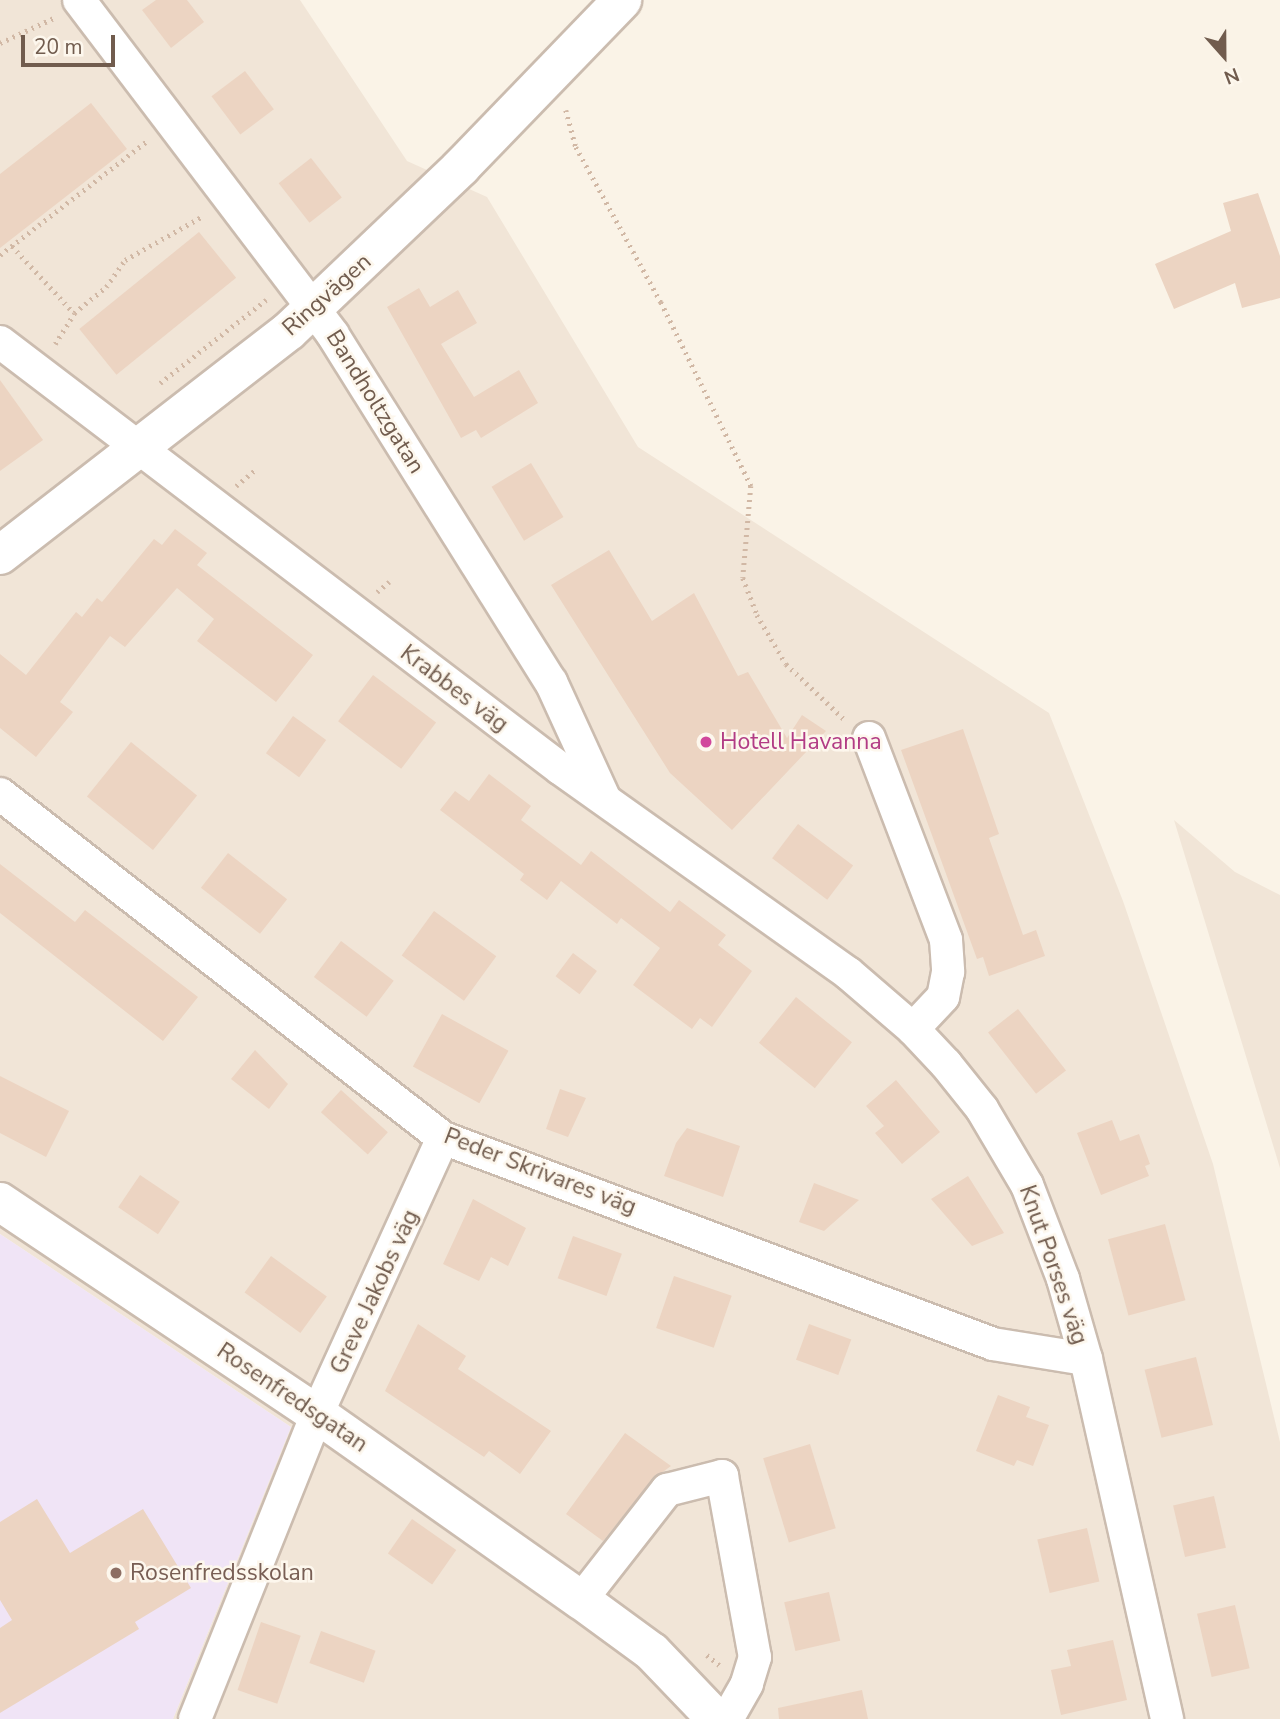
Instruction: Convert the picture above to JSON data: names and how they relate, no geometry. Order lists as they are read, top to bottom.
{
  "streets": {
    "street": [
      "Ringvägen",
      "Bandholtzgatan",
      "Krabbes väg",
      "Peder Skrivares väg",
      "Knut Porses väg",
      "Greve Jakobs väg",
      "Rosenfredsgatan"
    ]
  },
  "crossings": [
    ["Ringvägen", "Bandholtzgatan"],
    ["Ringvägen", "Krabbes väg"],
    ["Bandholtzgatan", "Krabbes väg"],
    ["Krabbes väg", "Knut Porses väg"],
    ["Peder Skrivares väg", "Knut Porses väg"],
    ["Peder Skrivares väg", "Greve Jakobs väg"],
    ["Greve Jakobs väg", "Rosenfredsgatan"]
  ],
  "places": ["Hotell Havanna", "Rosenfredsskolan"],
  "scale_bar": "20 m",
  "north": "bottom"
}
